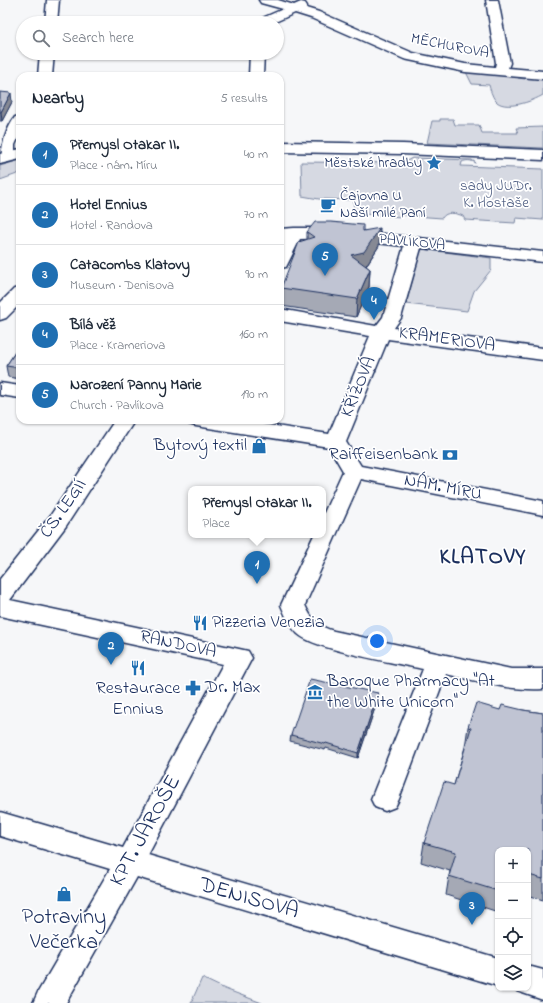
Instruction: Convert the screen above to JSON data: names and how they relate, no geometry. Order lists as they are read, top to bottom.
{
  "streets": {
    "street": [
      "MĚCHUROVA",
      "PAVLÍKOVA",
      "KRAMERIOVA",
      "KŘÍŽOVÁ",
      "NÁM. MÍRU",
      "ČS. LEGIÍ",
      "RANDOVA",
      "KPT. JAROŠE",
      "DENISOVA"
    ]
  },
  "crossings": [
    ["PAVLÍKOVA", "KŘÍŽOVÁ"],
    ["KRAMERIOVA", "KŘÍŽOVÁ"],
    ["RANDOVA", "KPT. JAROŠE"],
    ["KPT. JAROŠE", "DENISOVA"]
  ],
  "districts": ["KLATOVY"],
  "parks": ["sady JUDr. K. Hostaše"],
  "places": {
    "place": ["Městské hradby"],
    "cafe": ["Čajovna U Naší milé Paní"],
    "shop": ["Bytový textil", "Potraviny Večerka"],
    "bank": ["Raiffeisenbank"],
    "restaurant": ["Pizzeria Venezia", "Restaurace Ennius"],
    "pharmacy": ["Dr. Max"],
    "museum": ["Baroque Pharmacy \"At the White Unicorn\""]
  },
  "page": {
    "search": "Search here",
    "heading": ["Nearby", "5 results"],
    "list": [
      {
        "mark": "1",
        "name": "Přemysl Otakar II.",
        "note": "Place · nám. Míru",
        "value": "40 m"
      },
      {
        "mark": "2",
        "name": "Hotel Ennius",
        "note": "Hotel · Randova",
        "value": "70 m"
      },
      {
        "mark": "3",
        "name": "Catacombs Klatovy",
        "note": "Museum · Denisova",
        "value": "90 m"
      },
      {
        "mark": "4",
        "name": "Bílá věž",
        "note": "Place · Krameriova",
        "value": "160 m"
      },
      {
        "mark": "5",
        "name": "Narození Panny Marie",
        "note": "Church · Pavlíkova",
        "value": "190 m"
      }
    ],
    "pins": [
      "5",
      "4",
      "1",
      "2",
      "3"
    ],
    "popup": ["Přemysl Otakar II.", "Place"],
    "map_buttons": ["+", "−"]
  }
}
